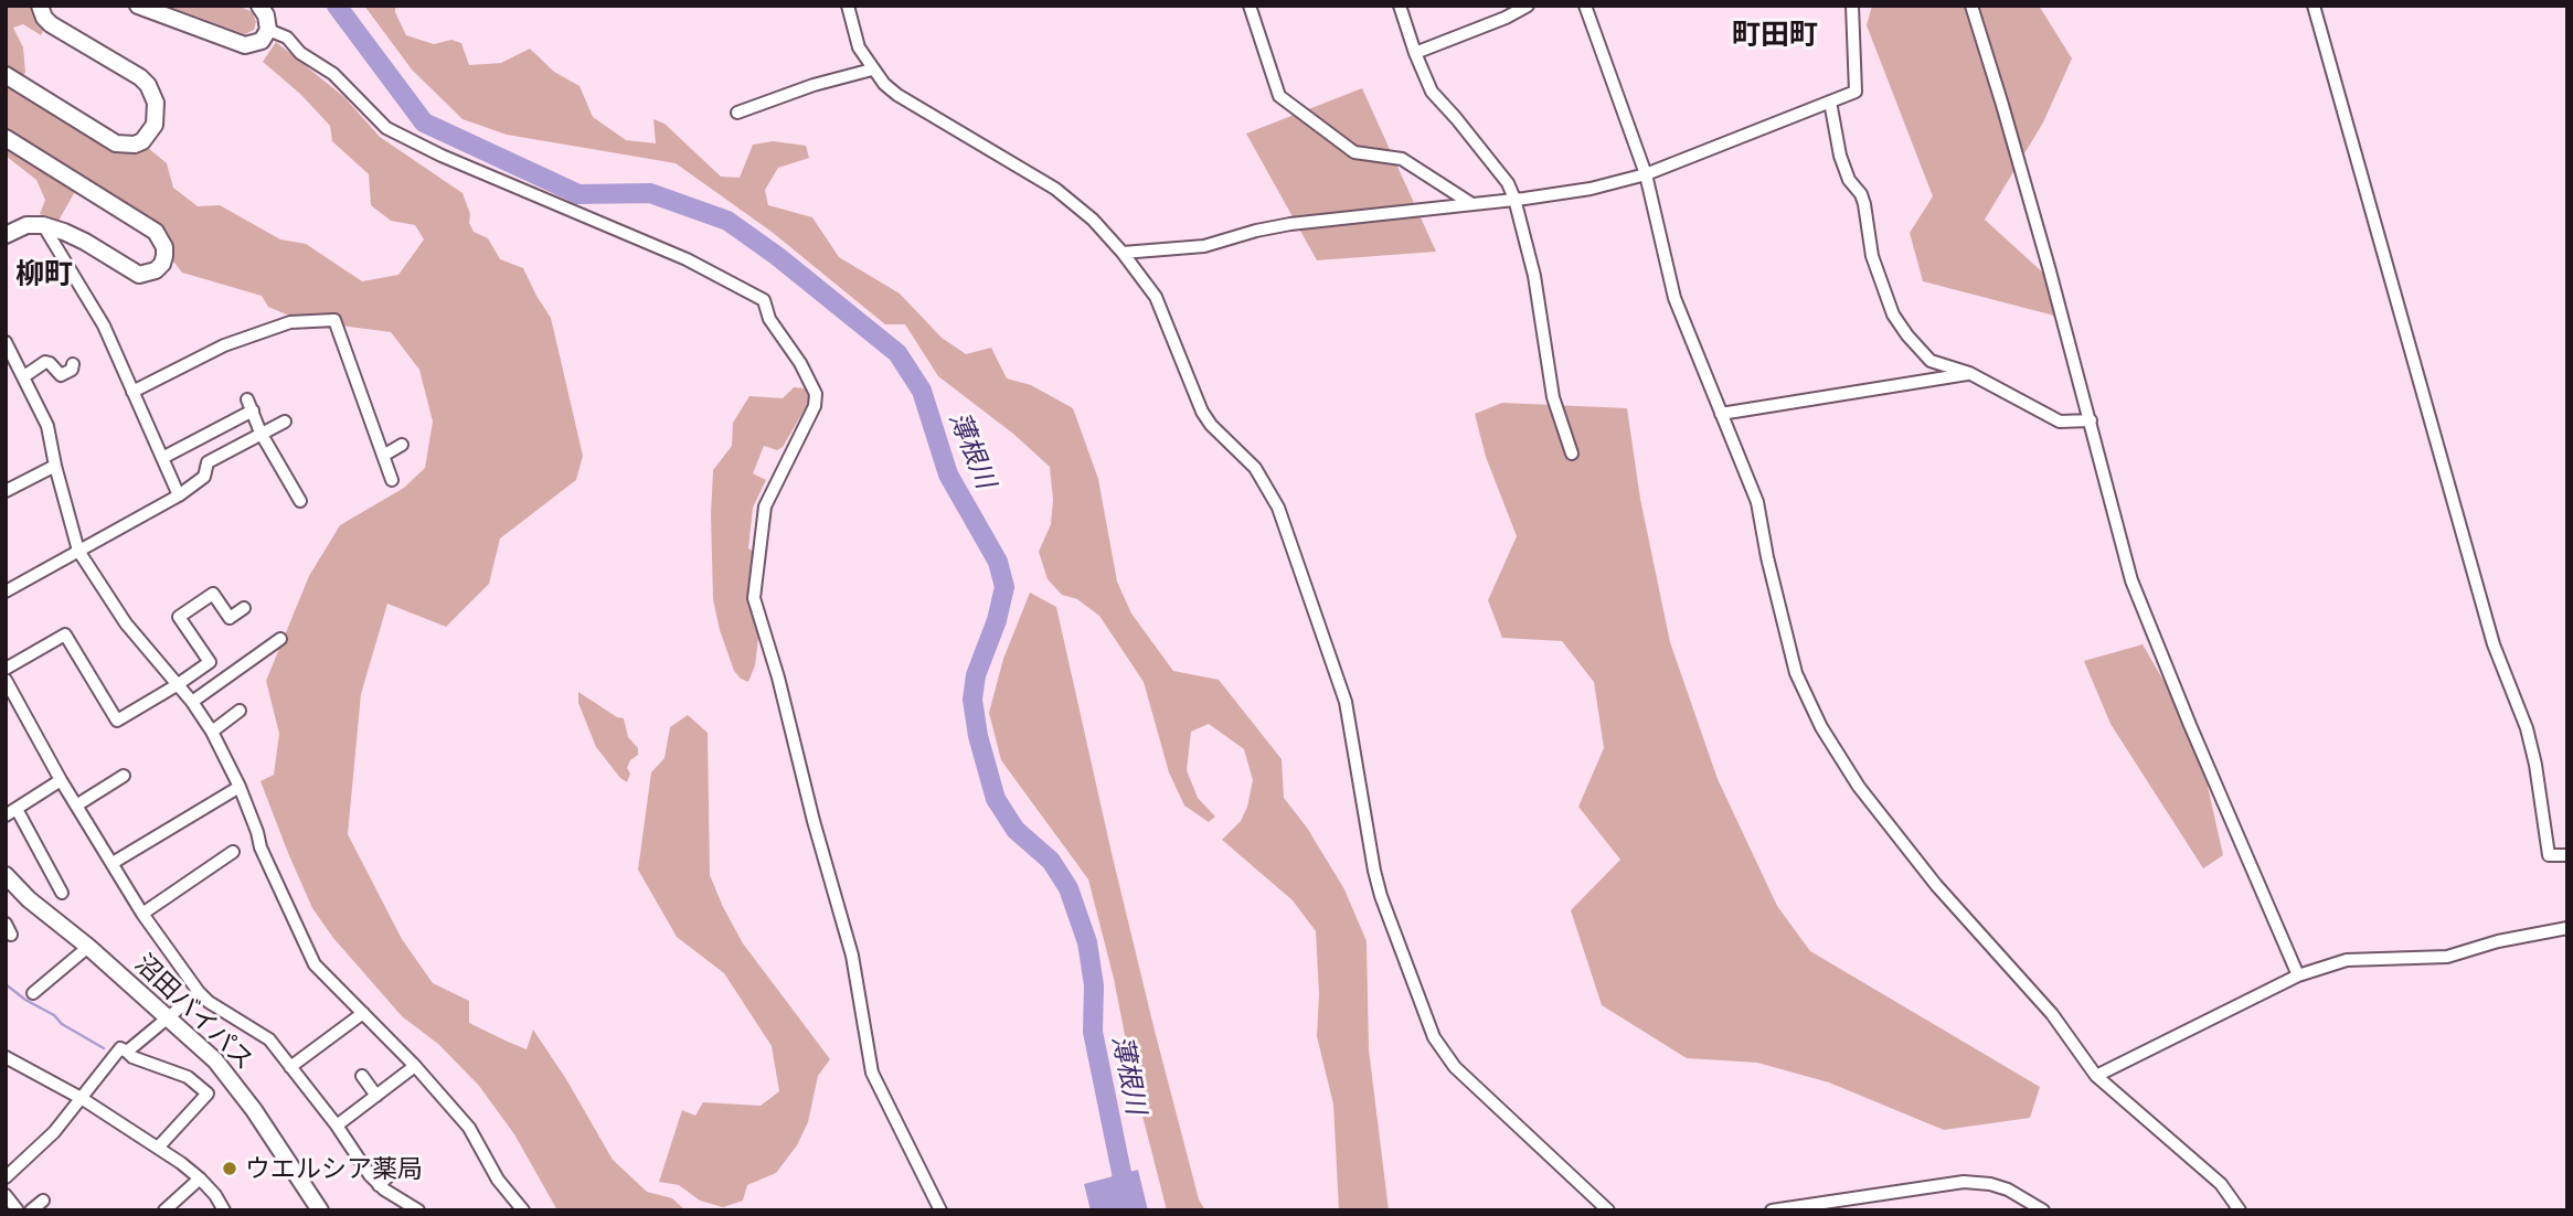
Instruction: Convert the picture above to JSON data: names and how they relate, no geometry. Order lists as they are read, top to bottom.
{
  "streets": {
    "street": ["沼田バイパス"]
  },
  "districts": ["町田町", "柳町"],
  "water": ["薄根川"],
  "places": ["ウエルシア薬局"]
}
